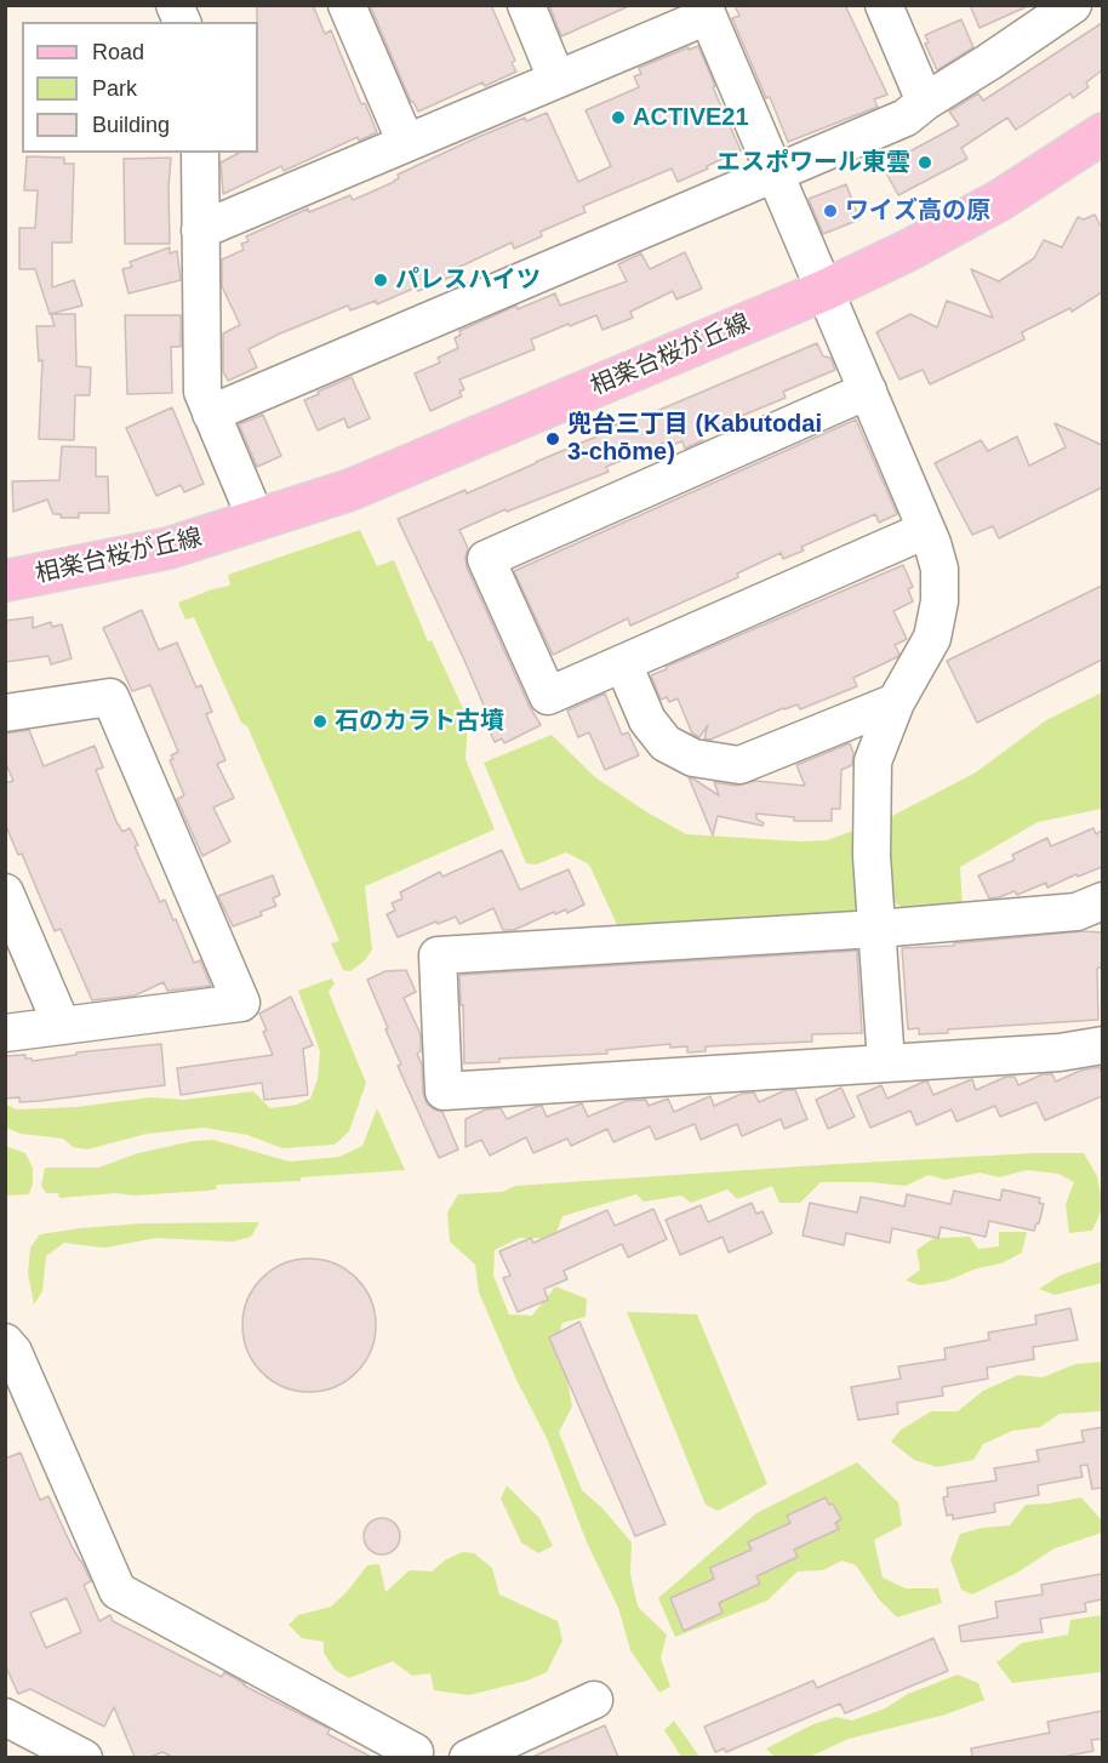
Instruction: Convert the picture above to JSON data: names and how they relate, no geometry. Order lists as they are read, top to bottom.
{
  "streets": {
    "main road": ["相楽台桜が丘線"]
  },
  "places": [
    "ACTIVE21",
    "エスポワール東雲",
    "ワイズ高の原",
    "パレスハイツ",
    "兜台三丁目 (Kabutodai 3-chōme)",
    "石のカラト古墳"
  ],
  "legend": ["Road", "Park", "Building"]
}
